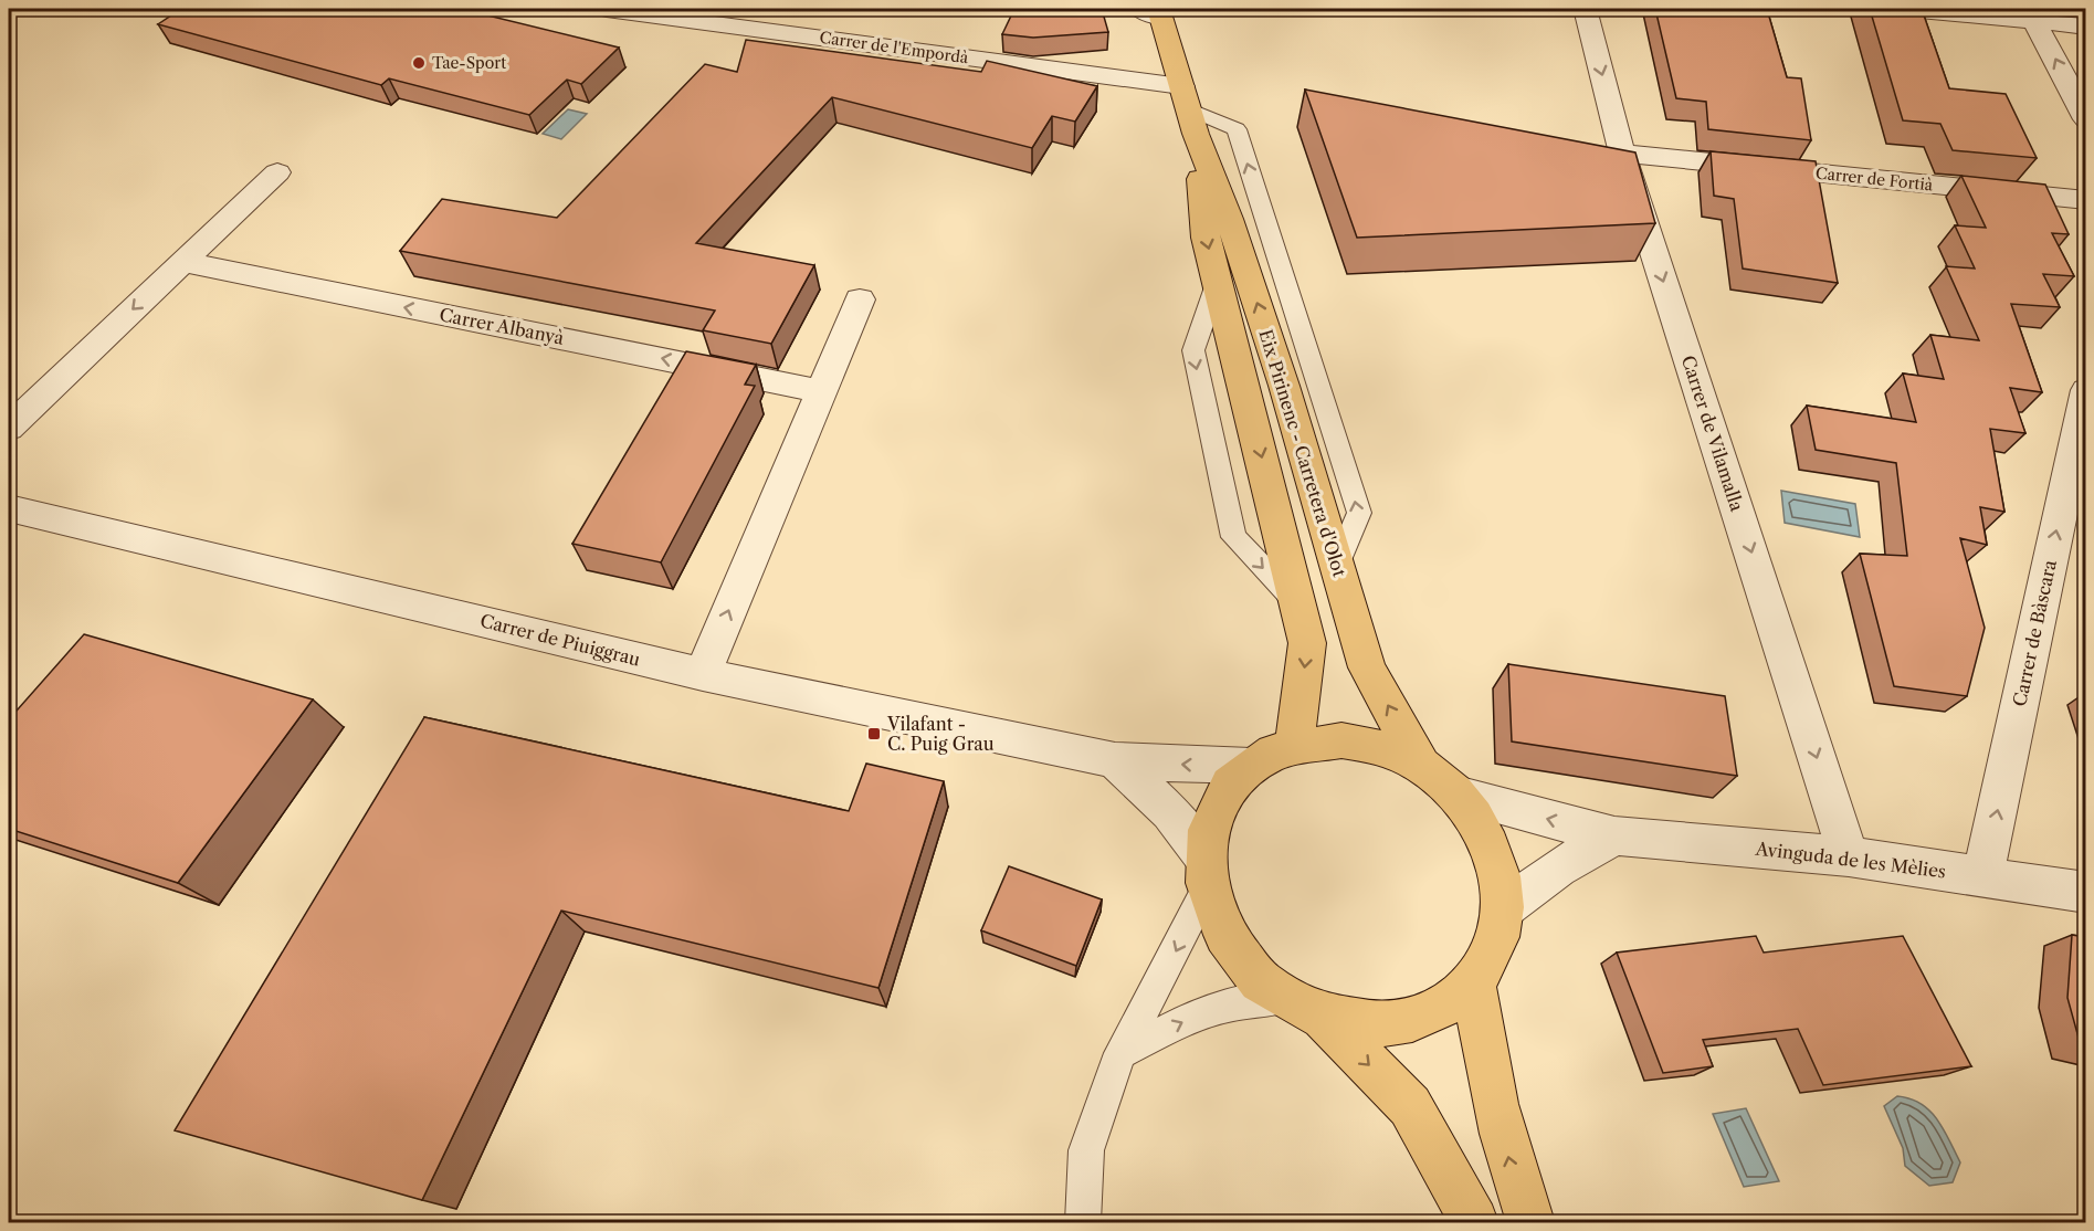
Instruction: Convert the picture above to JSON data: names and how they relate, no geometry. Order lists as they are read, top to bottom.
{
  "streets": {
    "main road": ["Eix Pirinenc - Carretera d'Olot"],
    "street": [
      "Carrer de l'Empordà",
      "Carrer de Fortià",
      "Carrer Albanyà",
      "Carrer de Vilamalla",
      "Carrer de Bàscara",
      "Carrer de Piuiggrau",
      "Avinguda de les Mèlies"
    ]
  },
  "crossings": [
    ["Carrer de l'Empordà", "Eix Pirinenc - Carretera d'Olot"],
    ["Carrer de Fortià", "Carrer de Vilamalla"],
    ["Carrer de Vilamalla", "Avinguda de les Mèlies"],
    ["Carrer de Bàscara", "Avinguda de les Mèlies"]
  ],
  "one_way": ["Carrer Albanyà", "Carrer de Vilamalla", "Carrer de Bàscara"],
  "places": {
    "other": ["Tae-Sport"],
    "transit": ["Vilafant - C. Puig Grau"]
  }
}
